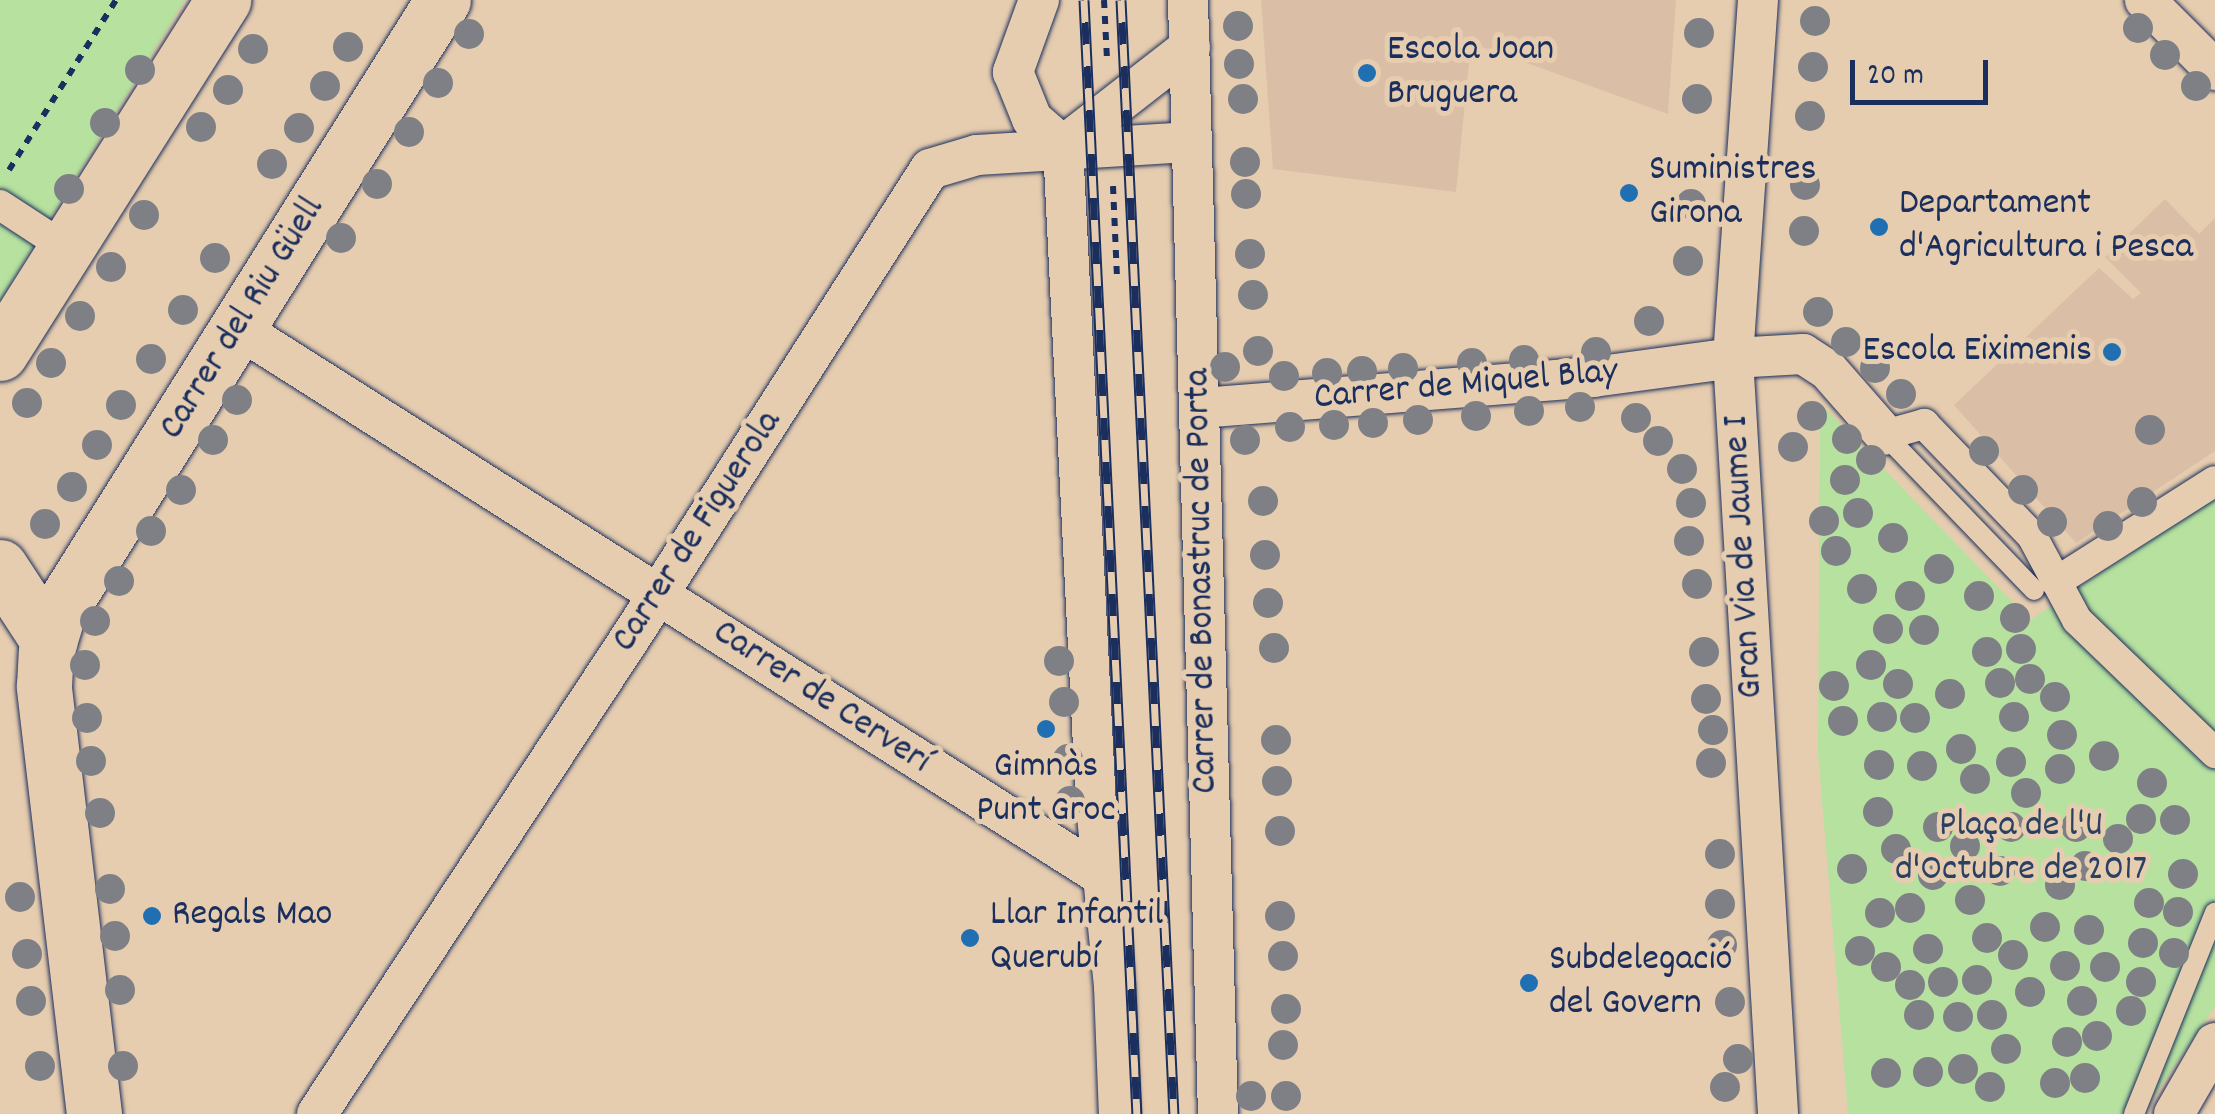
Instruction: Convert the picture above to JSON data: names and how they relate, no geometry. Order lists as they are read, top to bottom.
{
  "streets": {
    "main road": ["Carrer del Riu Güell"],
    "street": [
      "Carrer de Miquel Blay",
      "Carrer de Figuerola",
      "Gran Via de Jaume I",
      "Carrer de Bonastruc de Porta",
      "Carrer de Cerverí"
    ]
  },
  "crossings": [
    ["Carrer del Riu Güell", "Carrer de Cerverí"],
    ["Carrer de Miquel Blay", "Gran Via de Jaume I"],
    ["Carrer de Miquel Blay", "Carrer de Bonastruc de Porta"],
    ["Carrer de Figuerola", "Carrer de Bonastruc de Porta"],
    ["Carrer de Figuerola", "Carrer de Cerverí"]
  ],
  "parks": ["Plaça de l'U d'Octubre de 2017"],
  "places": [
    "Escola Joan Bruguera",
    "Suministres Girona",
    "Departament d'Agricultura i Pesca",
    "Escola Eiximenis",
    "Gimnàs Punt Groc",
    "Regals Mao",
    "Llar Infantil Querubí",
    "Subdelegació del Govern"
  ],
  "scale_bar": "20 m"
}
